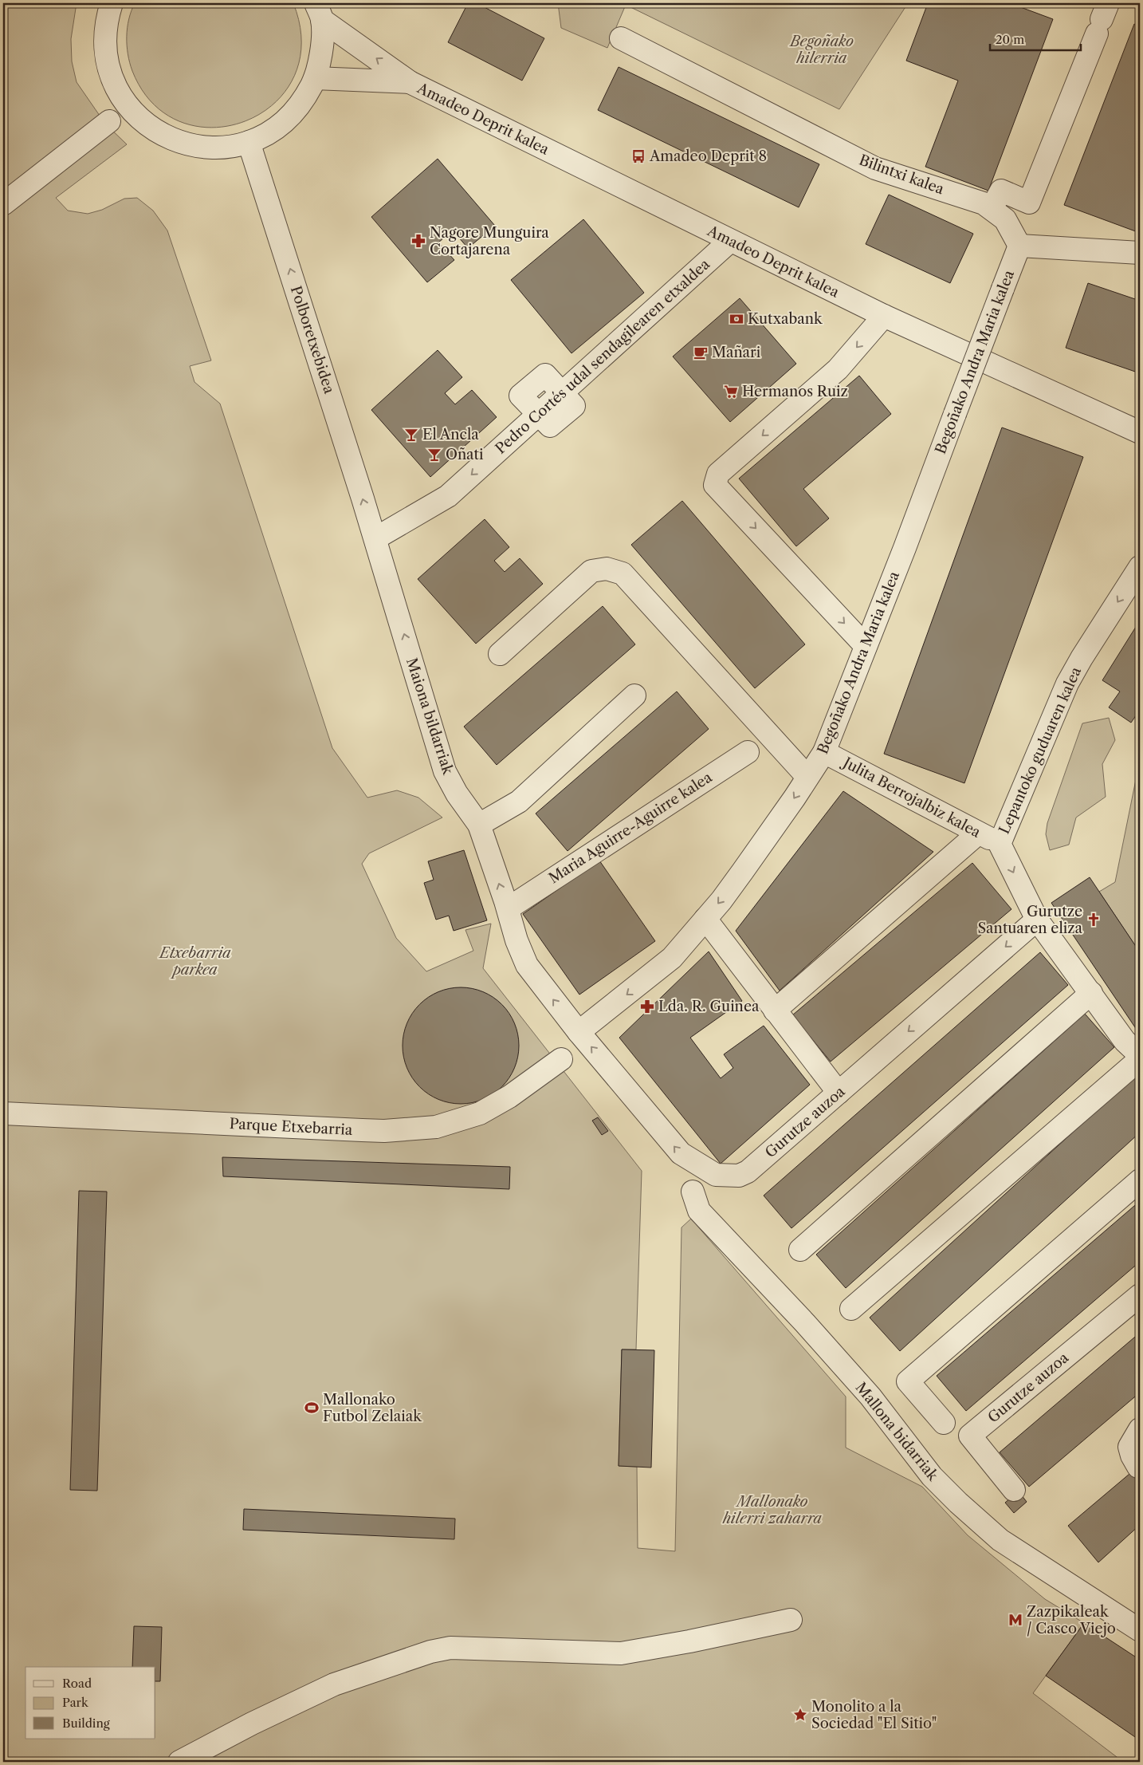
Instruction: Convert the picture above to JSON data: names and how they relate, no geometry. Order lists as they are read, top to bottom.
{
  "streets": {
    "street": [
      "Amadeo Deprit kalea",
      "Bilintxi kalea",
      "Polboretxebidea",
      "Pedro Cortés udal sendagilearen etxaldea",
      "Begoñako Andra Maria kalea",
      "Maiona bildarriak",
      "Lepantoko guduaren kalea",
      "Julita Berrojalbiz kalea",
      "Maria Aguirre-Aguirre kalea",
      "Gurutze auzoa",
      "Parque Etxebarria",
      "Mallona bidarriak"
    ]
  },
  "crossings": [
    ["Amadeo Deprit kalea", "Pedro Cortés udal sendagilearen etxaldea"],
    ["Bilintxi kalea", "Begoñako Andra Maria kalea"],
    ["Polboretxebidea", "Pedro Cortés udal sendagilearen etxaldea"],
    ["Polboretxebidea", "Maiona bildarriak"],
    ["Pedro Cortés udal sendagilearen etxaldea", "Maiona bildarriak"],
    ["Begoñako Andra Maria kalea", "Maiona bildarriak"],
    ["Begoñako Andra Maria kalea", "Julita Berrojalbiz kalea"],
    ["Begoñako Andra Maria kalea", "Gurutze auzoa"],
    ["Maiona bildarriak", "Gurutze auzoa"],
    ["Lepantoko guduaren kalea", "Julita Berrojalbiz kalea"],
    ["Lepantoko guduaren kalea", "Gurutze auzoa"]
  ],
  "one_way": [
    "Polboretxebidea",
    "Pedro Cortés udal sendagilearen etxaldea",
    "Maiona bildarriak",
    "Lepantoko guduaren kalea"
  ],
  "parks": ["Begoñako hilerria", "Etxebarria parkea", "Mallonako hilerri zaharra"],
  "places": {
    "bus stop": ["Amadeo Deprit 8"],
    "pharmacy": ["Nagore Munguira Cortajarena", "Lda. R. Guinea"],
    "bank": ["Kutxabank"],
    "cafe": ["Mañari"],
    "supermarket": ["Hermanos Ruiz"],
    "bar": ["El Ancla", "Oñati"],
    "church": ["Gurutze Santuaren eliza"],
    "sports": ["Mallonako Futbol Zelaiak"],
    "metro station": ["Zazpikaleak / Casco Viejo"],
    "place": ["Monolito a la Sociedad \"El Sitio\""]
  },
  "legend": ["Road", "Park", "Building"],
  "scale_bar": "20 m"
}
